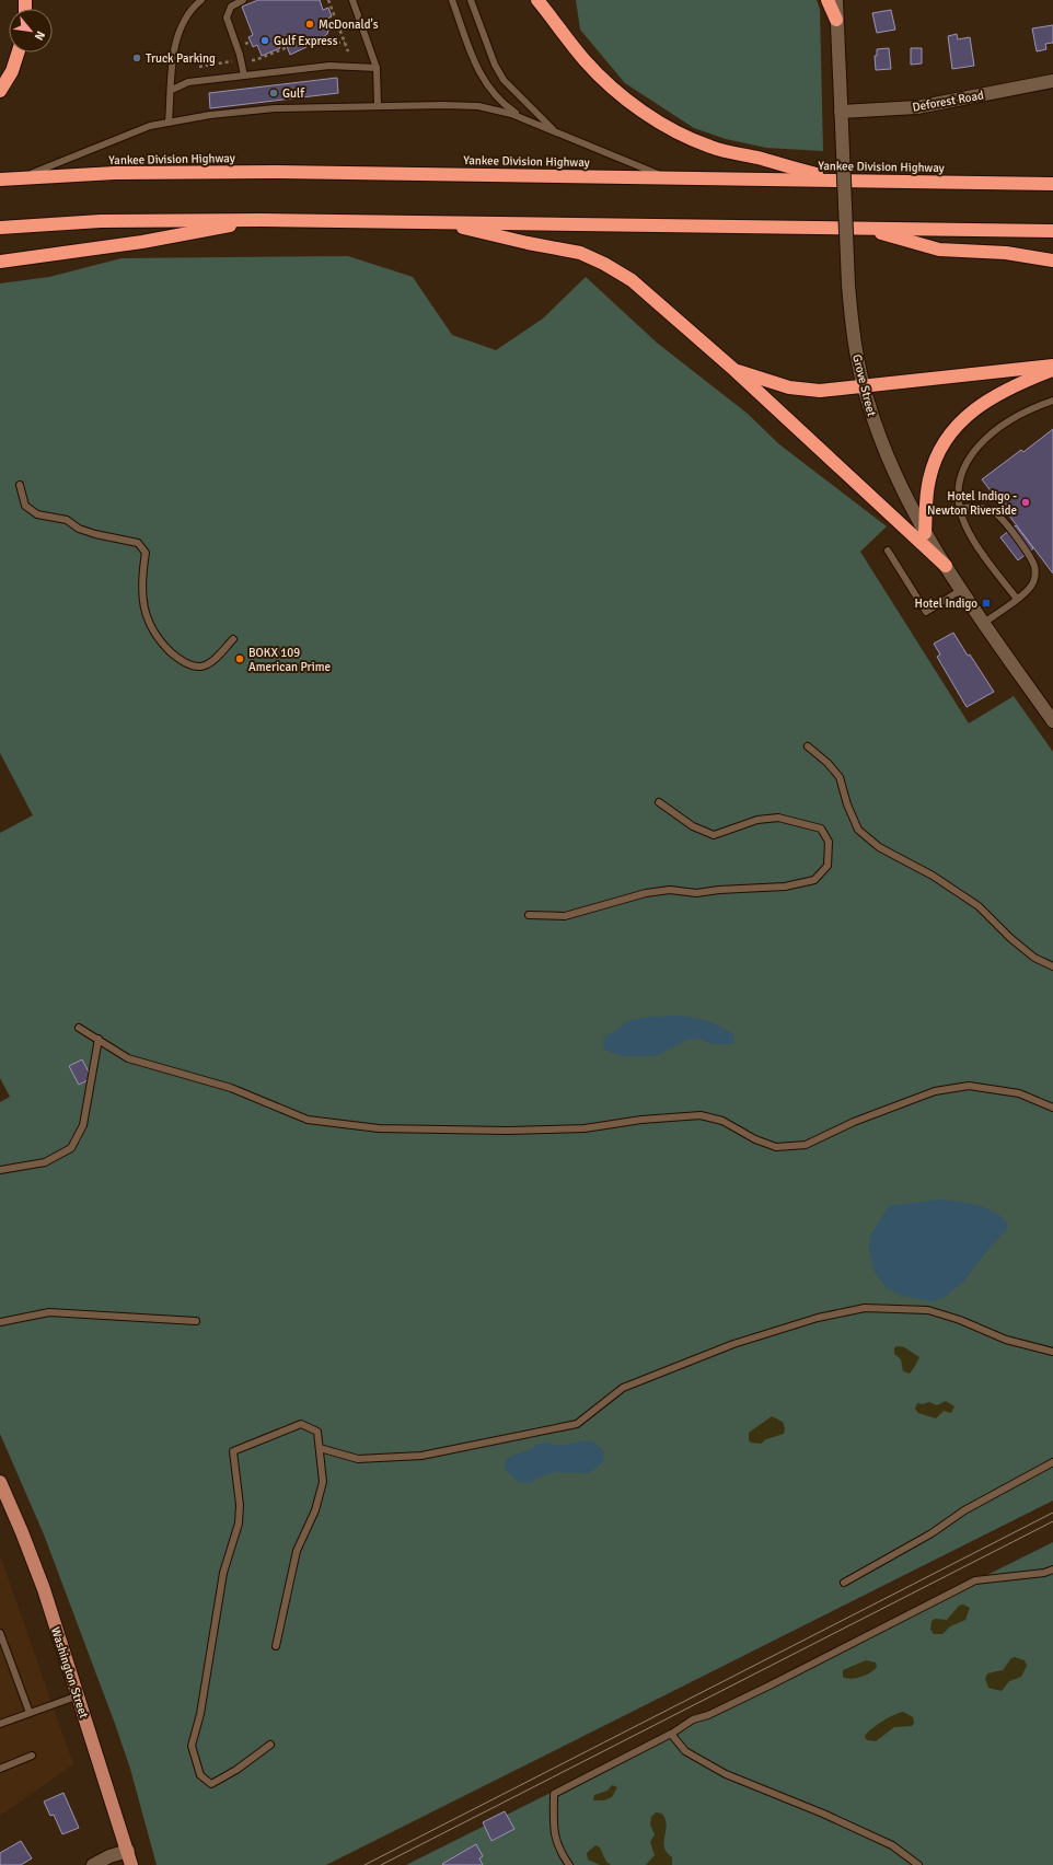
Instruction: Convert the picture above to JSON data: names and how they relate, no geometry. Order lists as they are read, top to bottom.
{
  "streets": {
    "highway": ["Yankee Division Highway"],
    "main road": ["Deforest Road", "Grove Street", "Washington Street"]
  },
  "crossings": [
    ["Deforest Road", "Grove Street"]
  ],
  "places": {
    "other": [
      "McDonald's",
      "Gulf Express",
      "Truck Parking",
      "Gulf",
      "Hotel Indigo - Newton Riverside",
      "BOKX 109 American Prime"
    ],
    "transit": ["Hotel Indigo"]
  },
  "north": "bottom right"
}
